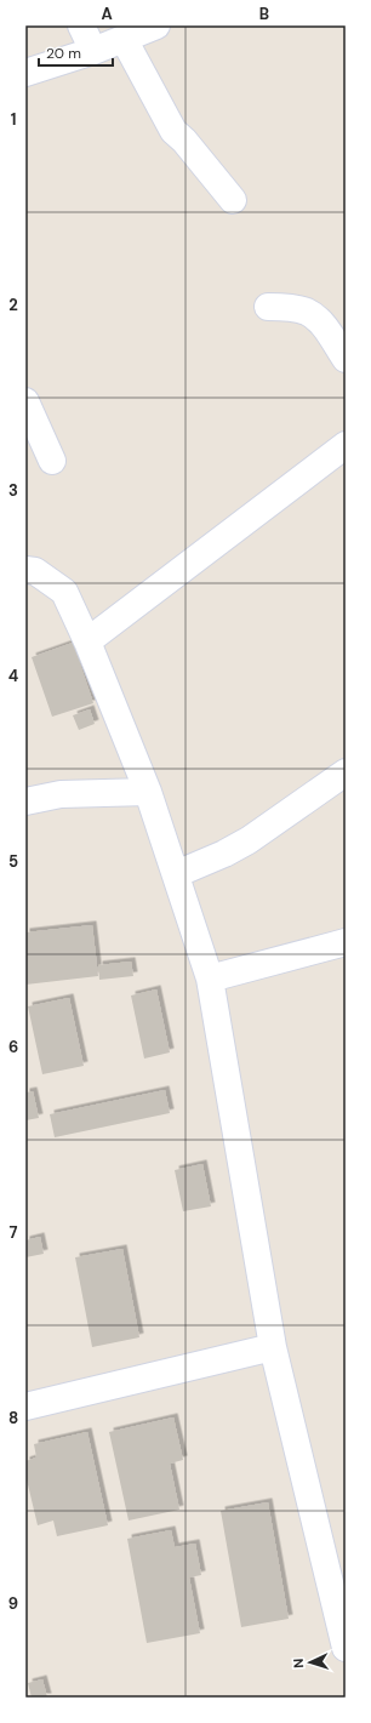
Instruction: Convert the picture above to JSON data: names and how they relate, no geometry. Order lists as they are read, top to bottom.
{
  "scale_bar": "20 m",
  "north": "left",
  "grid": {
    "columns": ["A", "B"],
    "rows": [
      "1",
      "2",
      "3",
      "4",
      "5",
      "6",
      "7",
      "8",
      "9"
    ]
  }
}
